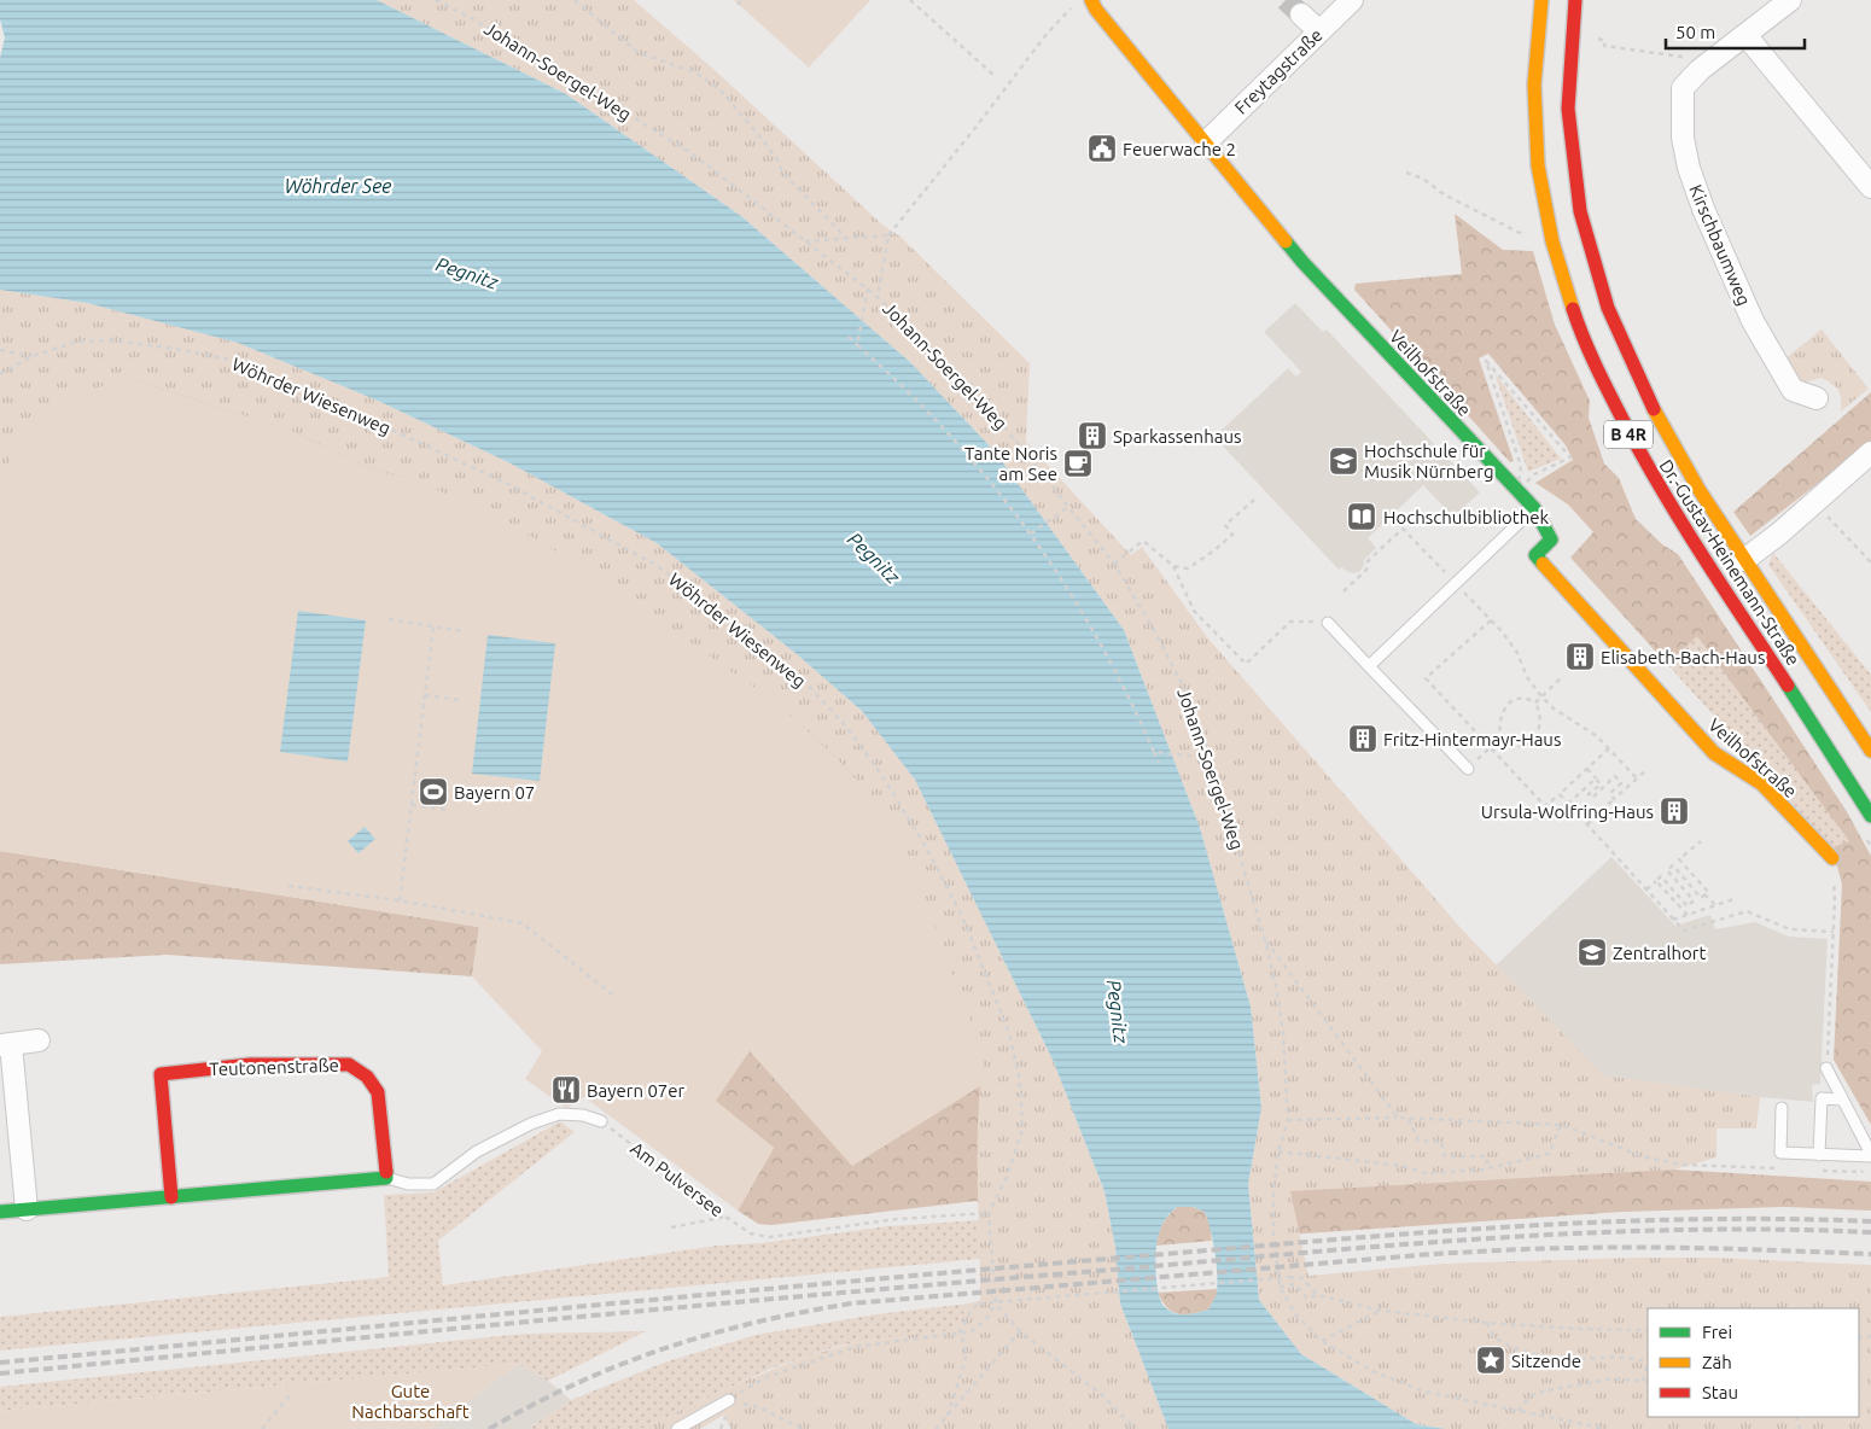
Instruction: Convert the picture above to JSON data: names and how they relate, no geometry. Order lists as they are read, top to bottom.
{
  "streets": {
    "street": [
      "Freytagstraße",
      "Kirschbaumweg",
      "Veilhofstraße",
      "B 4R",
      "Dr.-Gustav-Heinemann-Straße",
      "Teutonenstraße"
    ],
    "path": ["Johann-Soergel-Weg", "Wöhrder Wiesenweg", "Am Pulversee"]
  },
  "crossings": [
    ["Freytagstraße", "Veilhofstraße"],
    ["Wöhrder Wiesenweg", "Am Pulversee"],
    ["B 4R", "Dr.-Gustav-Heinemann-Straße"]
  ],
  "water": ["Wöhrder See", "Pegnitz"],
  "parks": ["Gute Nachbarschaft"],
  "places": {
    "public building": ["Feuerwache 2"],
    "building": [
      "Sparkassenhaus",
      "Elisabeth-Bach-Haus",
      "Fritz-Hintermayr-Haus",
      "Ursula-Wolfring-Haus"
    ],
    "school or university": ["Hochschule für Musik Nürnberg", "Zentralhort"],
    "cafe": ["Tante Noris am See"],
    "library": ["Hochschulbibliothek"],
    "sports": ["Bayern 07"],
    "restaurant": ["Bayern 07er"],
    "place": ["Sitzende"]
  },
  "legend": ["Frei", "Zäh", "Stau"],
  "scale_bar": "50 m"
}
